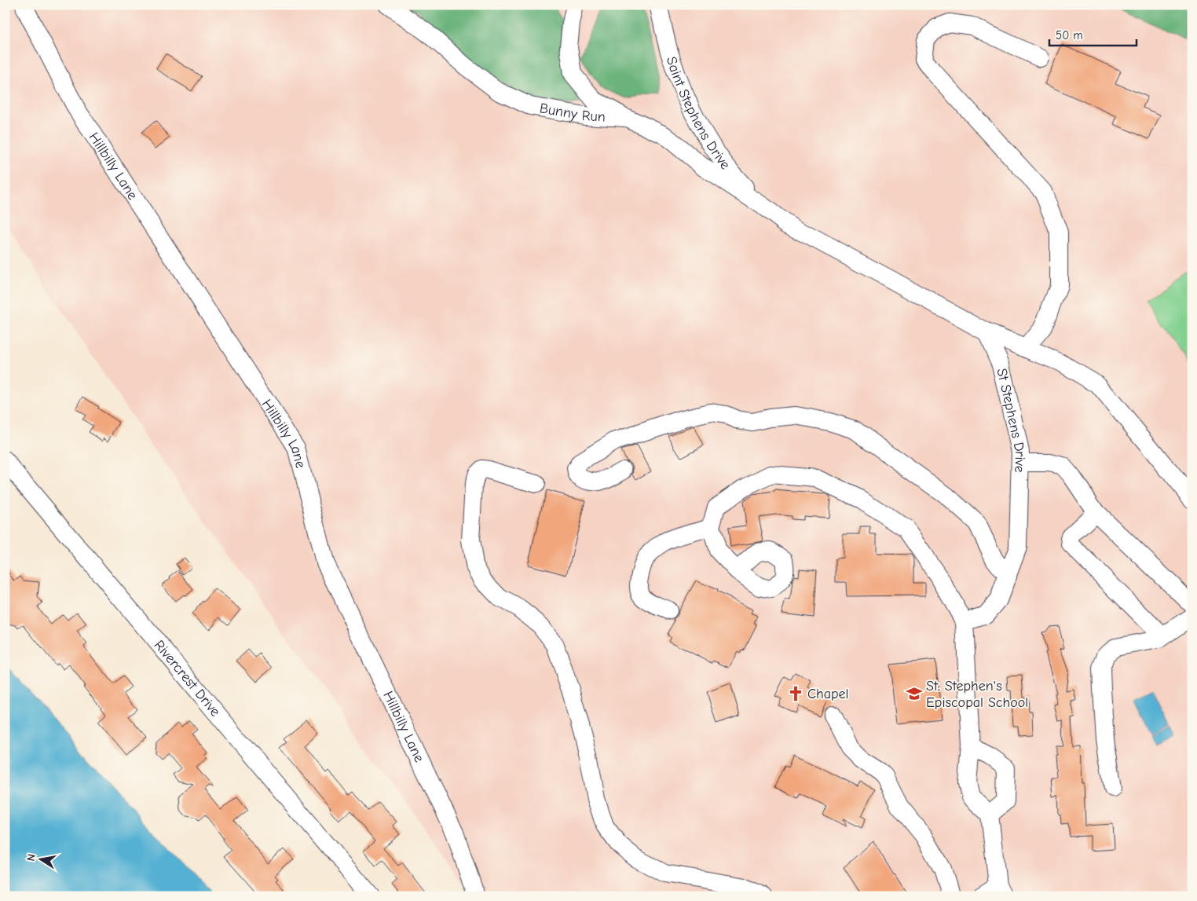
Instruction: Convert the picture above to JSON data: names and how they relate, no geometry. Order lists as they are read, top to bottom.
{
  "streets": {
    "street": [
      "Saint Stephens Drive",
      "Bunny Run",
      "Hillbilly Lane",
      "St Stephens Drive",
      "Rivercrest Drive"
    ]
  },
  "crossings": [
    ["Saint Stephens Drive", "Bunny Run"]
  ],
  "places": {
    "church": ["Chapel"],
    "school or university": ["St. Stephen's Episcopal School"]
  },
  "scale_bar": "50 m",
  "north": "left"
}
